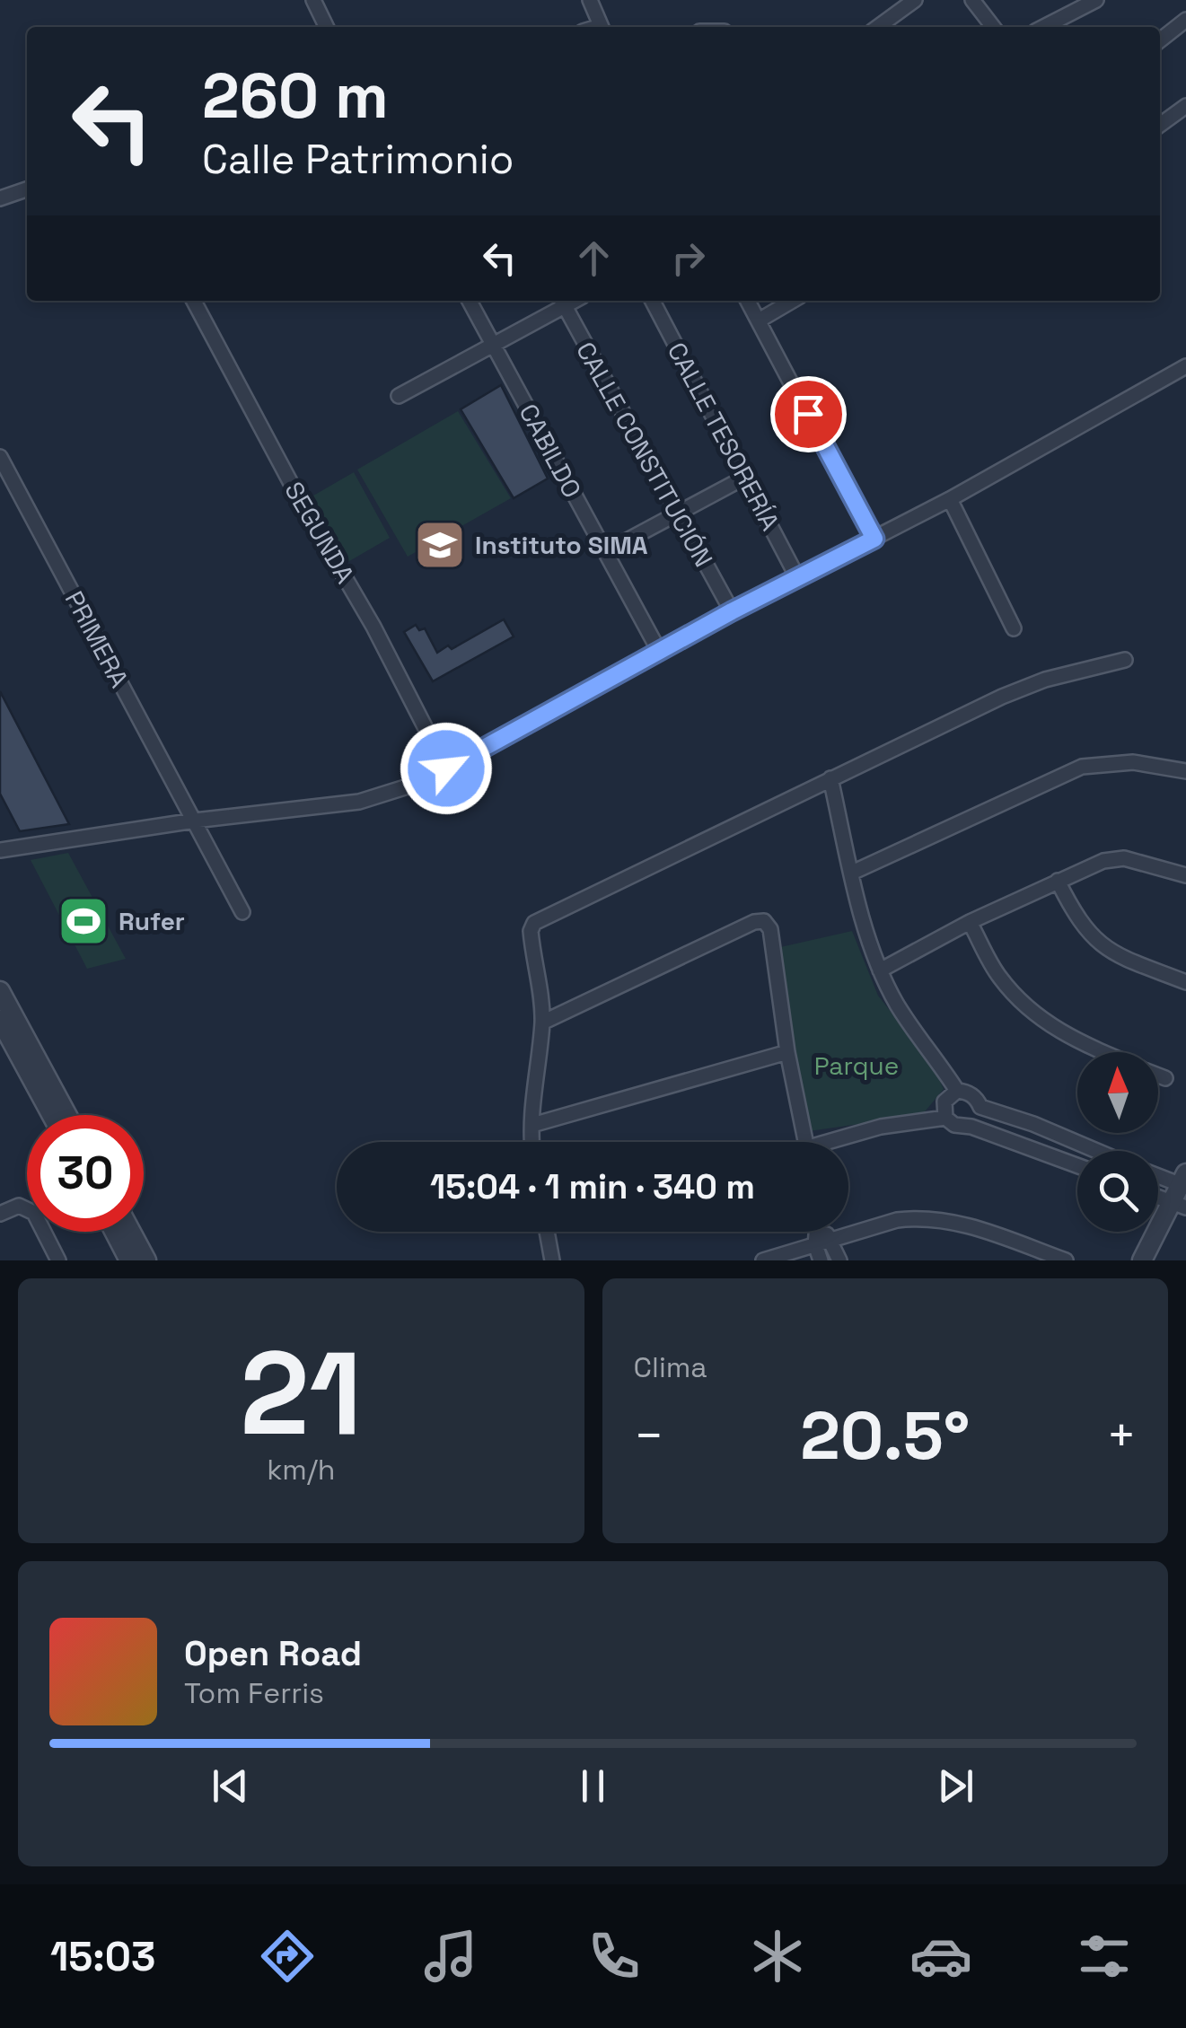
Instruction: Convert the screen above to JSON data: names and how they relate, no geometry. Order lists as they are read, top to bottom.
{
  "streets": {
    "street": [
      "CALLE TESORERÍA",
      "CABILDO",
      "CALLE CONSTITUCIÓN",
      "SEGUNDA",
      "PRIMERA"
    ]
  },
  "parks": ["Parque"],
  "places": {
    "school or university": ["Instituto SIMA"],
    "sports": ["Rufer"]
  },
  "north": "top",
  "page": {
    "turn": ["260 m", "Calle Patrimonio"],
    "limit": "30",
    "trip": "15:04 · 1 min · 340 m",
    "tile": [
      ["21", "km/h"],
      "Clima"
    ],
    "heat": ["−", "20.5°", "+"],
    "song": ["Open Road", "Tom Ferris"],
    "tabs": "15:03"
  }
}
